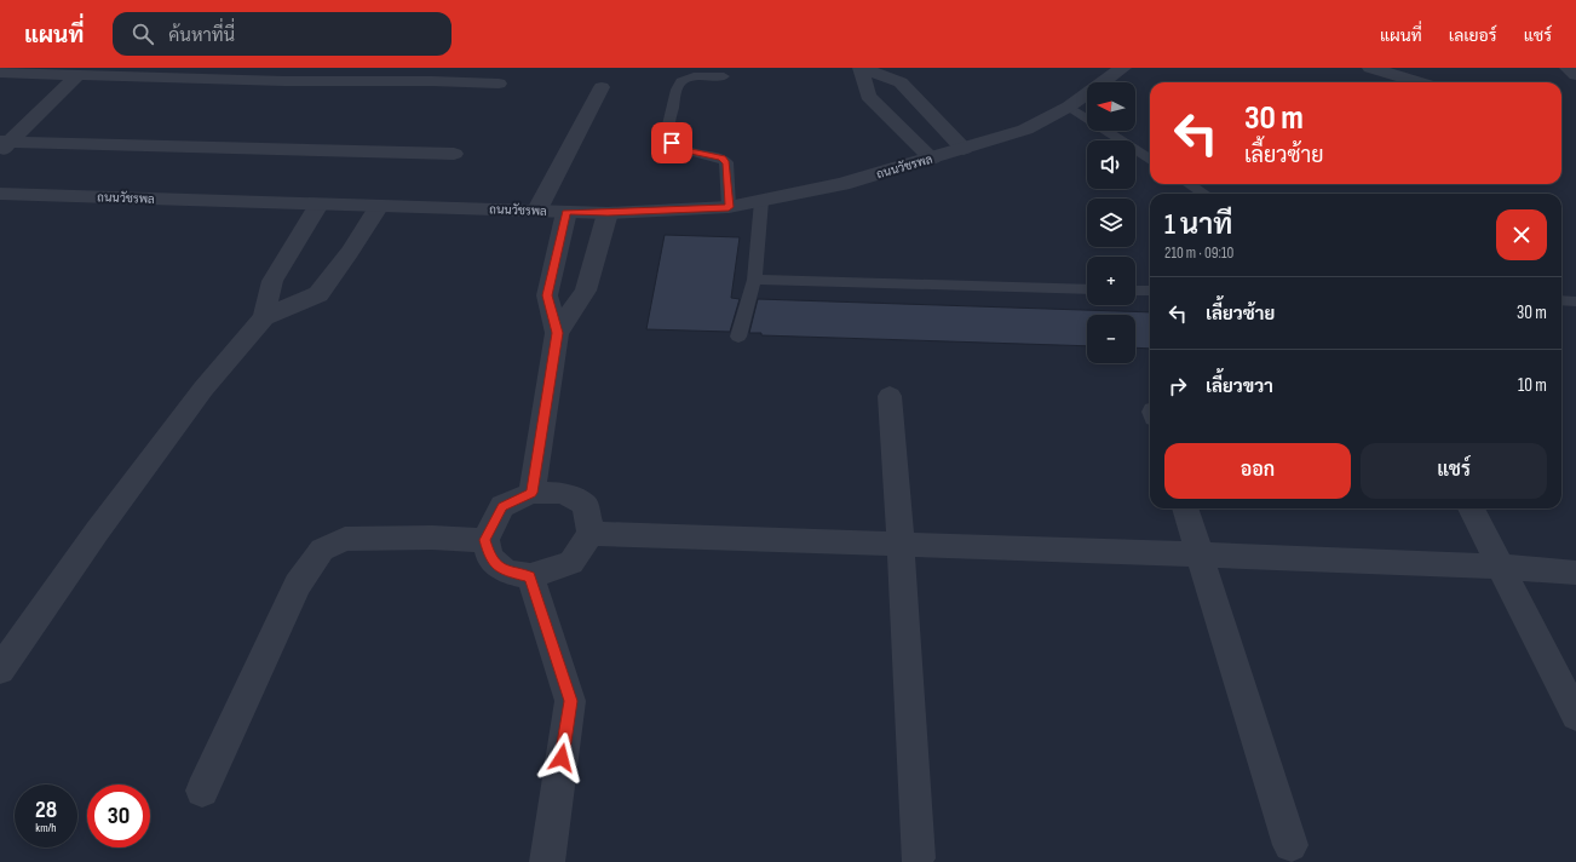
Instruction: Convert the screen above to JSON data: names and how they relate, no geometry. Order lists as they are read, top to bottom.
{
  "streets": {
    "street": ["ถนนวัชรพล"]
  },
  "north": "left",
  "page": {
    "header": "แผนที่",
    "search": "ค้นหาที่นี่",
    "nav": ["แผนที่", "เลเยอร์", "แชร์"],
    "map_buttons": ["+", "−"],
    "turn": ["30 m", "เลี้ยวซ้าย"],
    "heading": ["1 นาที", "210 m · 09:10"],
    "list": [
      {
        "name": "เลี้ยวซ้าย",
        "value": "30 m"
      },
      {
        "name": "เลี้ยวขวา",
        "value": "10 m"
      }
    ],
    "buttons": ["ออก", "แชร์"],
    "speed": "28 km/h",
    "limit": "30"
  }
}
